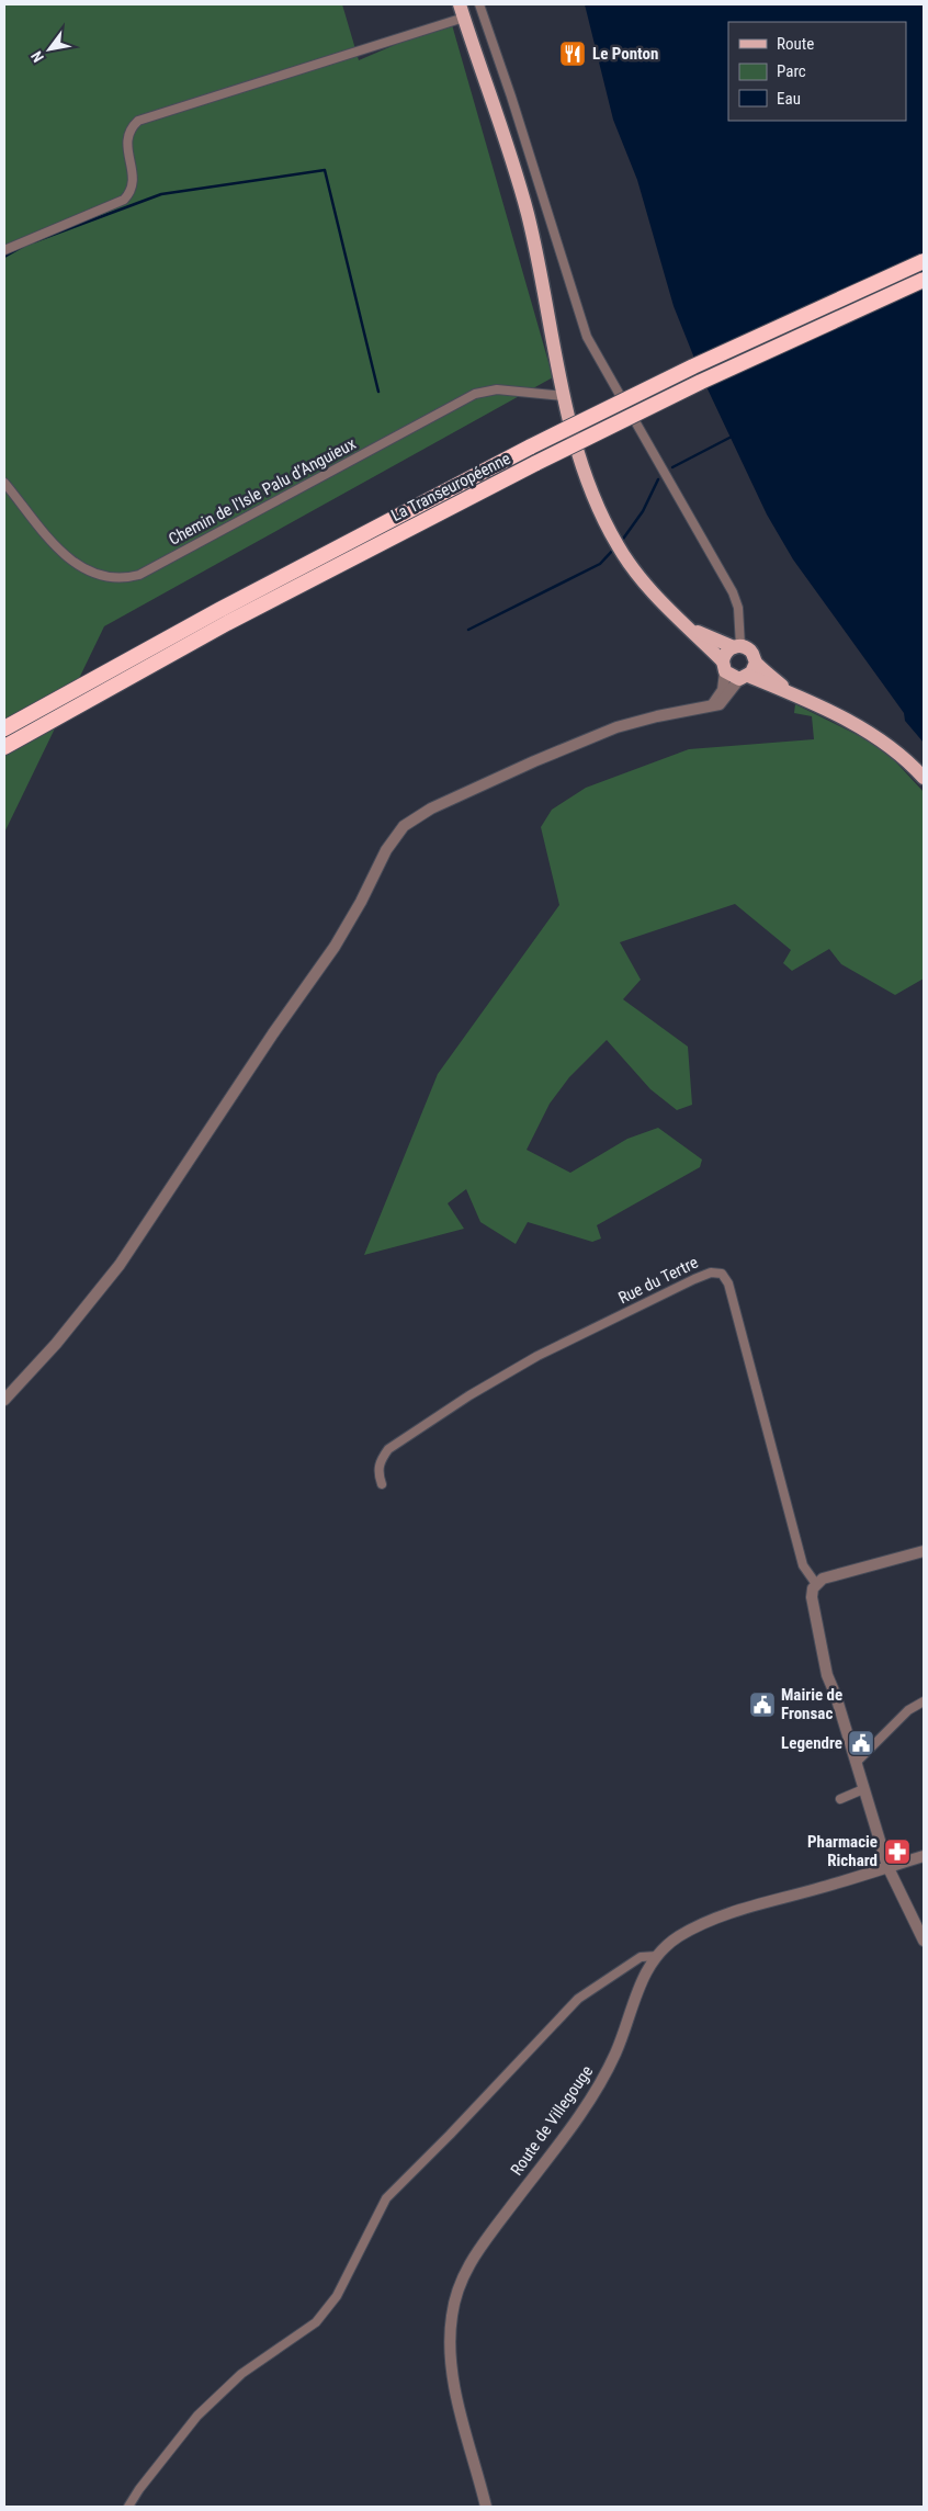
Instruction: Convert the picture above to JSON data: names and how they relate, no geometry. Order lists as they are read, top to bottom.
{
  "streets": {
    "highway": ["La Transeuropéenne"],
    "street": ["Chemin de l'Isle Palu d’Anguieux", "Rue du Tertre", "Route de Villegouge"]
  },
  "places": {
    "restaurant": ["Le Ponton"],
    "public building": ["Mairie de Fronsac", "Legendre"],
    "pharmacy": ["Pharmacie Richard"]
  },
  "legend": ["Route", "Parc", "Eau"],
  "north": "bottom left"
}
